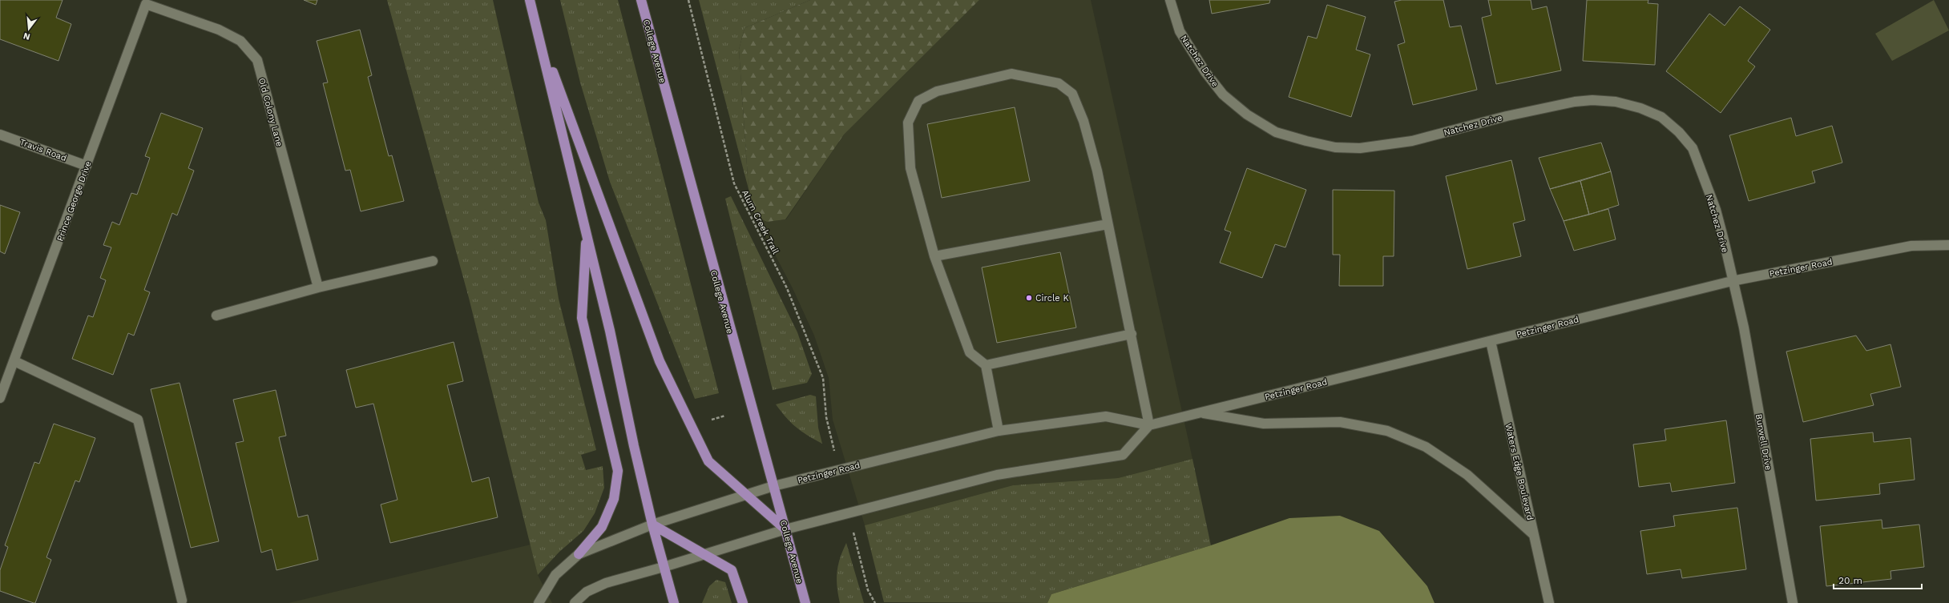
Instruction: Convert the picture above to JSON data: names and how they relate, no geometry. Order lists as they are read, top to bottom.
{
  "streets": {
    "highway": ["College Avenue"],
    "street": [
      "Natchez Drive",
      "Old Colony Lane",
      "Travis Road",
      "Prince George Drive",
      "Petzinger Road",
      "Burwell Drive",
      "Waters Edge Boulevard"
    ],
    "path": ["Alum Creek Trail"]
  },
  "crossings": [
    ["College Avenue", "Petzinger Road"],
    ["Natchez Drive", "Petzinger Road"],
    ["Natchez Drive", "Burwell Drive"],
    ["Old Colony Lane", "Prince George Drive"],
    ["Travis Road", "Prince George Drive"],
    ["Petzinger Road", "Burwell Drive"],
    ["Petzinger Road", "Waters Edge Boulevard"]
  ],
  "places": ["Circle K"],
  "scale_bar": "20 m",
  "north": "bottom"
}
